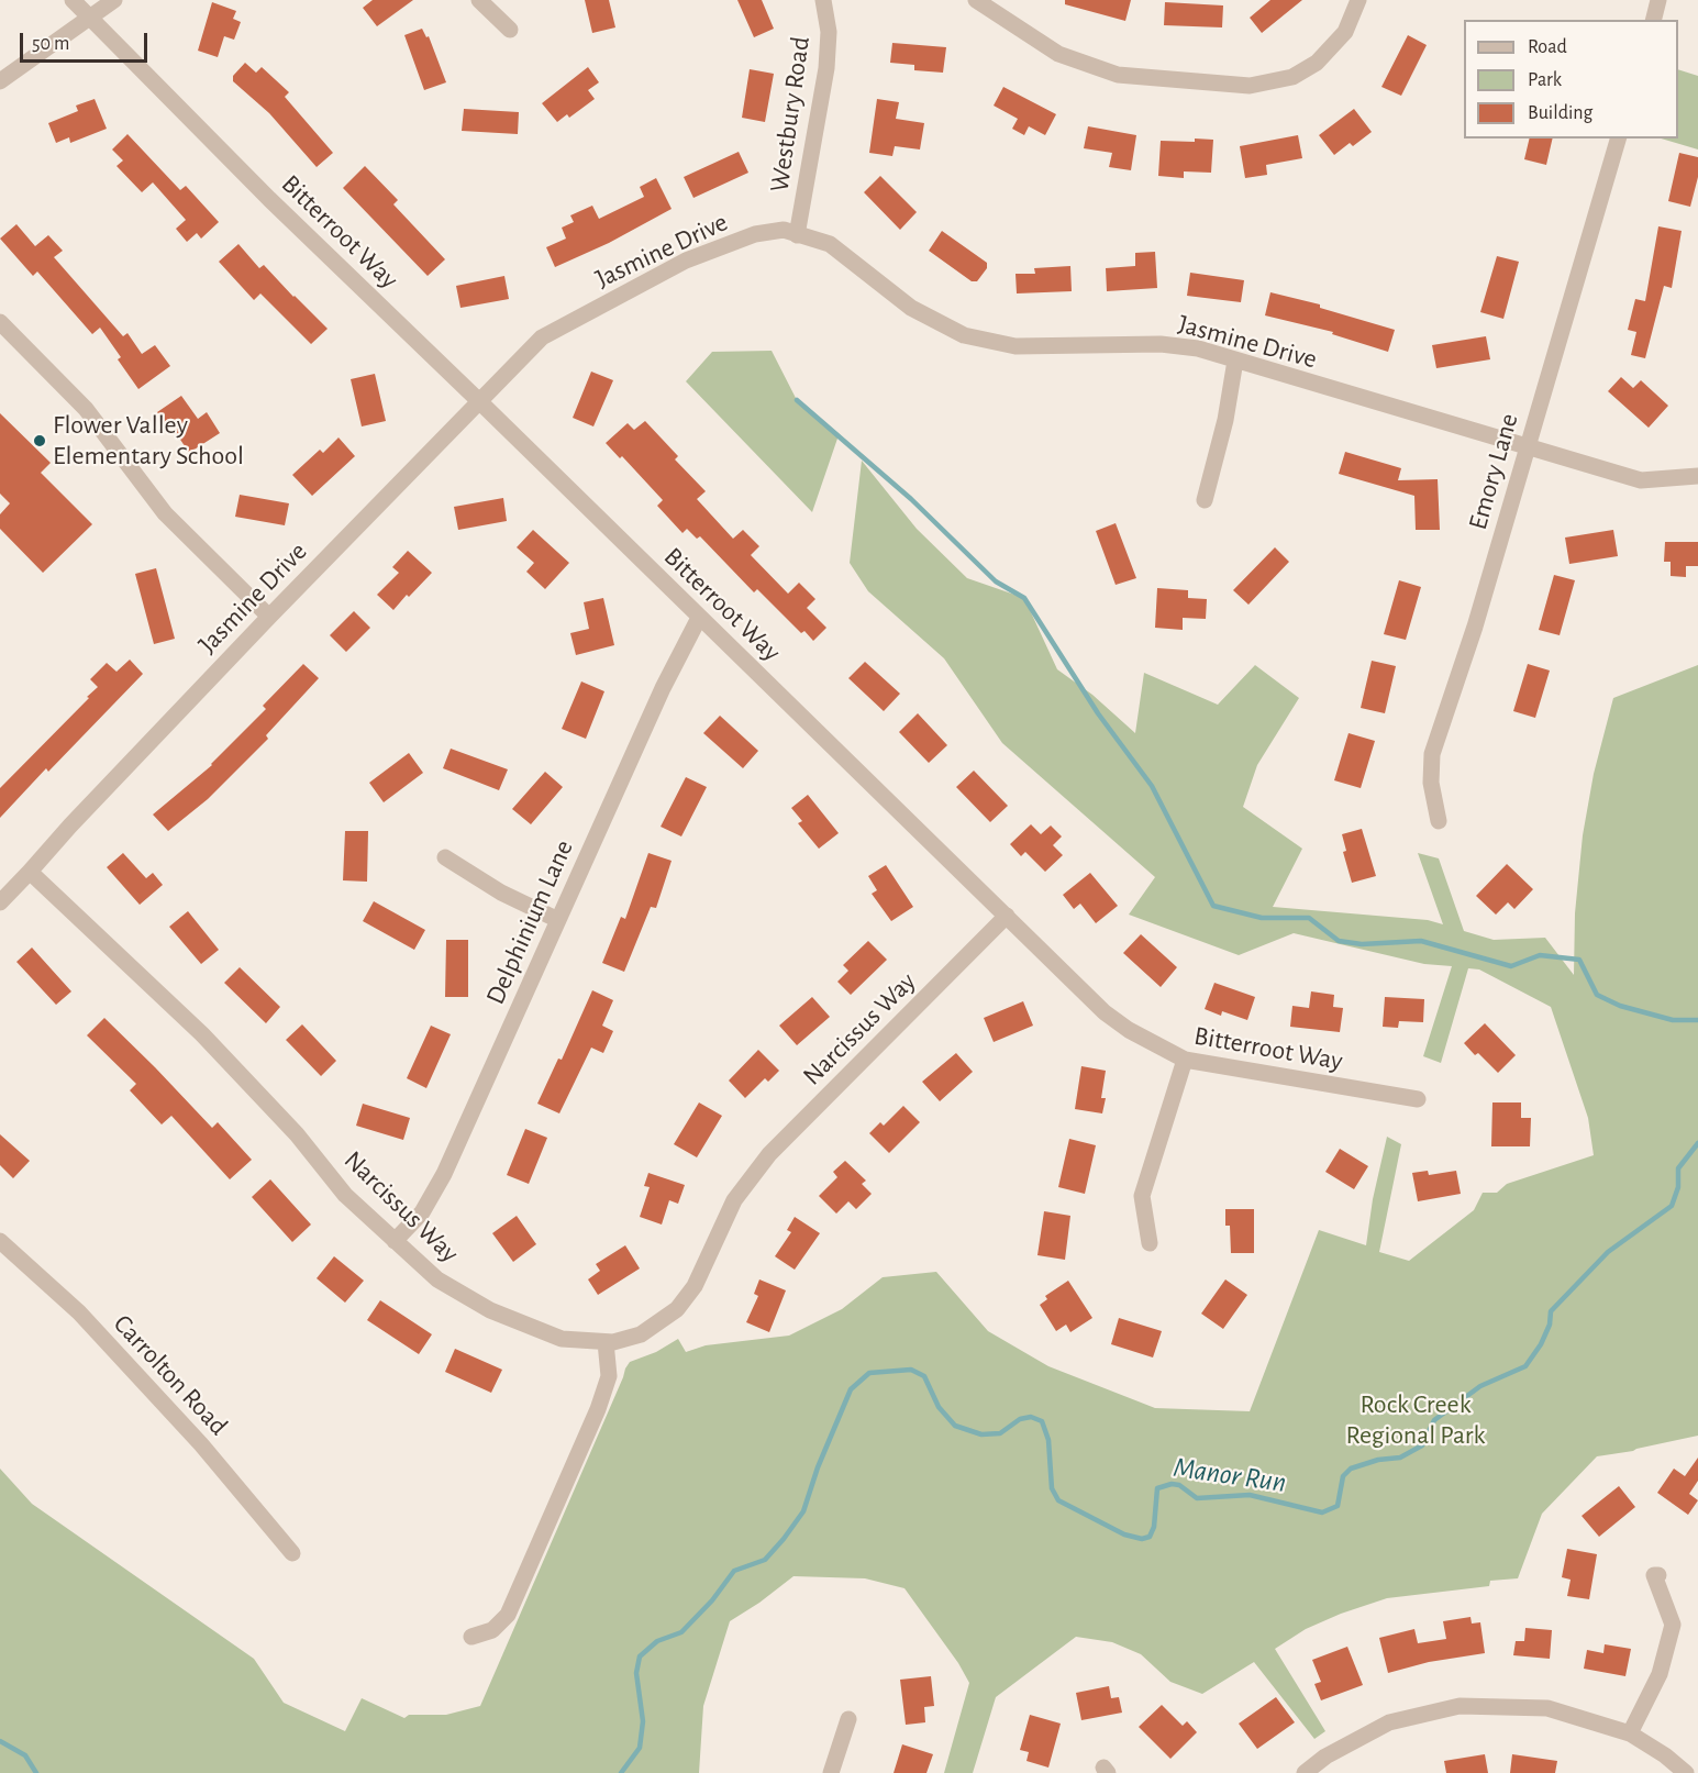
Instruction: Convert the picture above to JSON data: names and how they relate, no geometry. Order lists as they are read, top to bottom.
{
  "streets": {
    "street": [
      "Westbury Road",
      "Bitterroot Way",
      "Jasmine Drive",
      "Emory Lane",
      "Delphinium Lane",
      "Narcissus Way",
      "Carrolton Road"
    ]
  },
  "crossings": [
    ["Westbury Road", "Jasmine Drive"],
    ["Bitterroot Way", "Jasmine Drive"],
    ["Bitterroot Way", "Delphinium Lane"],
    ["Bitterroot Way", "Narcissus Way"],
    ["Jasmine Drive", "Emory Lane"],
    ["Jasmine Drive", "Narcissus Way"],
    ["Delphinium Lane", "Narcissus Way"]
  ],
  "water": ["Manor Run"],
  "parks": ["Rock Creek Regional Park"],
  "places": ["Flower Valley Elementary School"],
  "legend": ["Road", "Park", "Building"],
  "scale_bar": "50 m"
}
